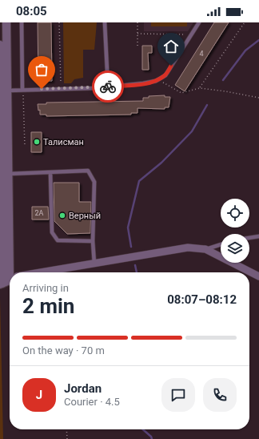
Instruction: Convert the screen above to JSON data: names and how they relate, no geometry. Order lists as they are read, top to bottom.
{
  "places": ["Талисман", "Верный"],
  "house_numbers": ["4", "2А"],
  "page": {
    "status": "08:05",
    "heading": ["2 min", "Arriving in", "08:07–08:12"],
    "panel": ["Jordan", "Courier · 4.5"],
    "bar": "On the way · 70 m",
    "round": "J"
  }
}
